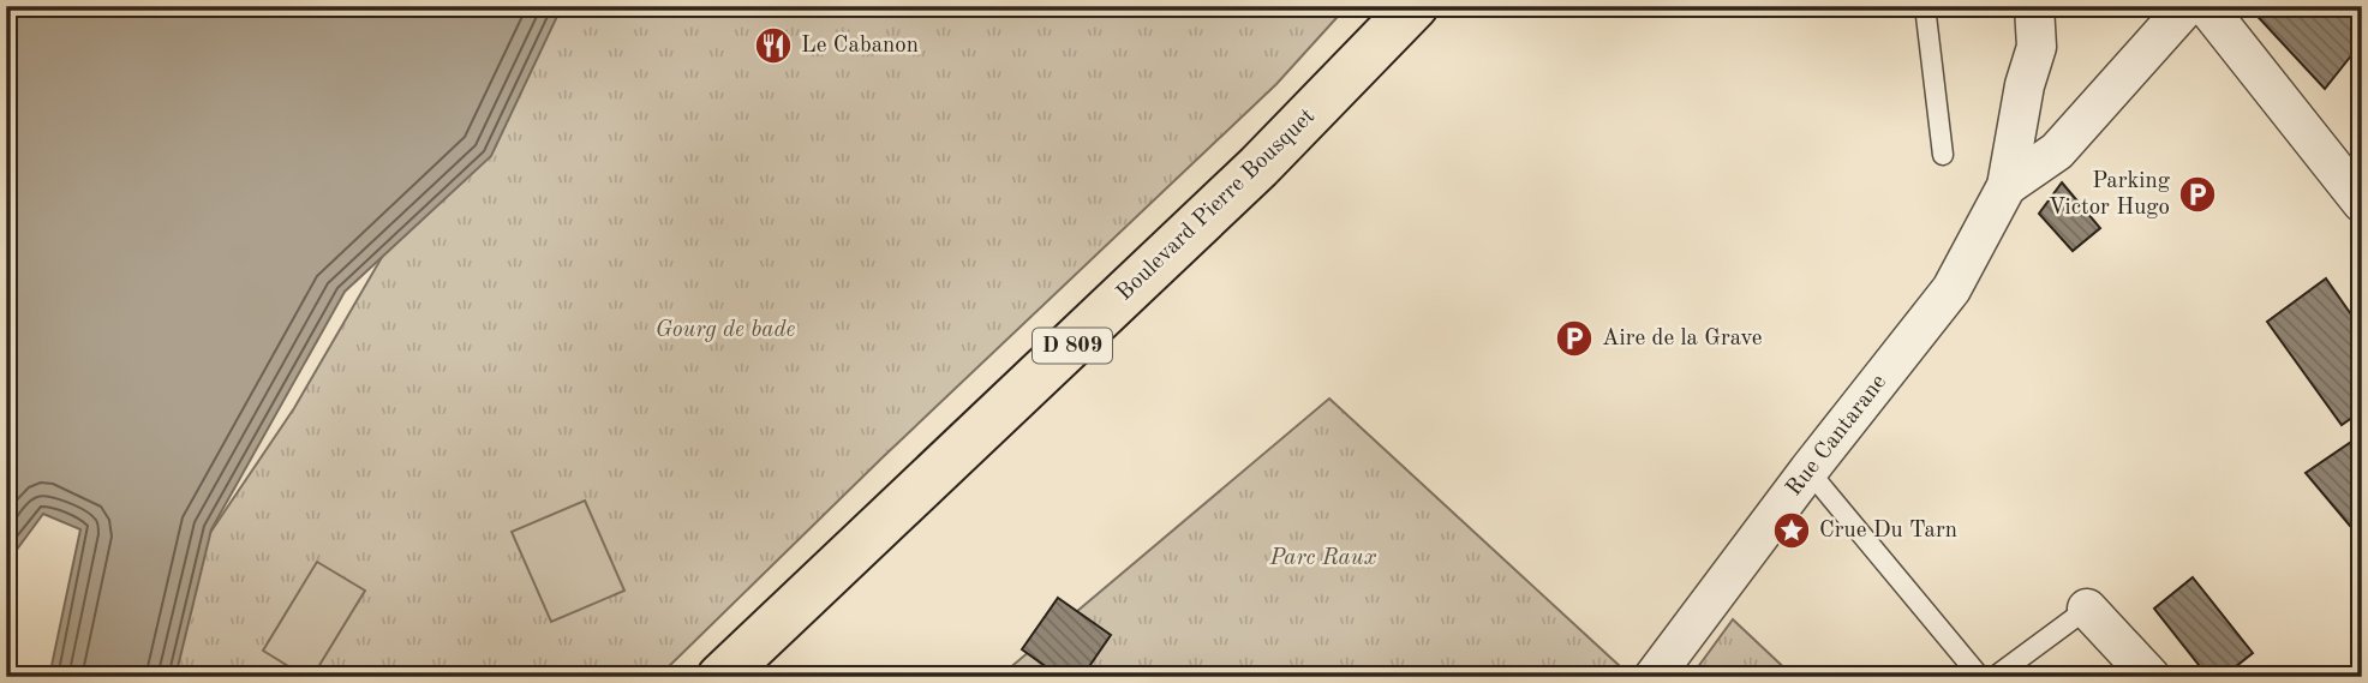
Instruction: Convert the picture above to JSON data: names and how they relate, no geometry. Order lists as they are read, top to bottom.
{
  "streets": {
    "main road": ["Boulevard Pierre Bousquet", "D 809"],
    "street": ["Rue Cantarane"]
  },
  "parks": ["Gourg de bade", "Parc Raux"],
  "places": {
    "restaurant": ["Le Cabanon"],
    "parking": ["Parking Victor Hugo", "Aire de la Grave"],
    "place": ["Crue Du Tarn"]
  }
}
